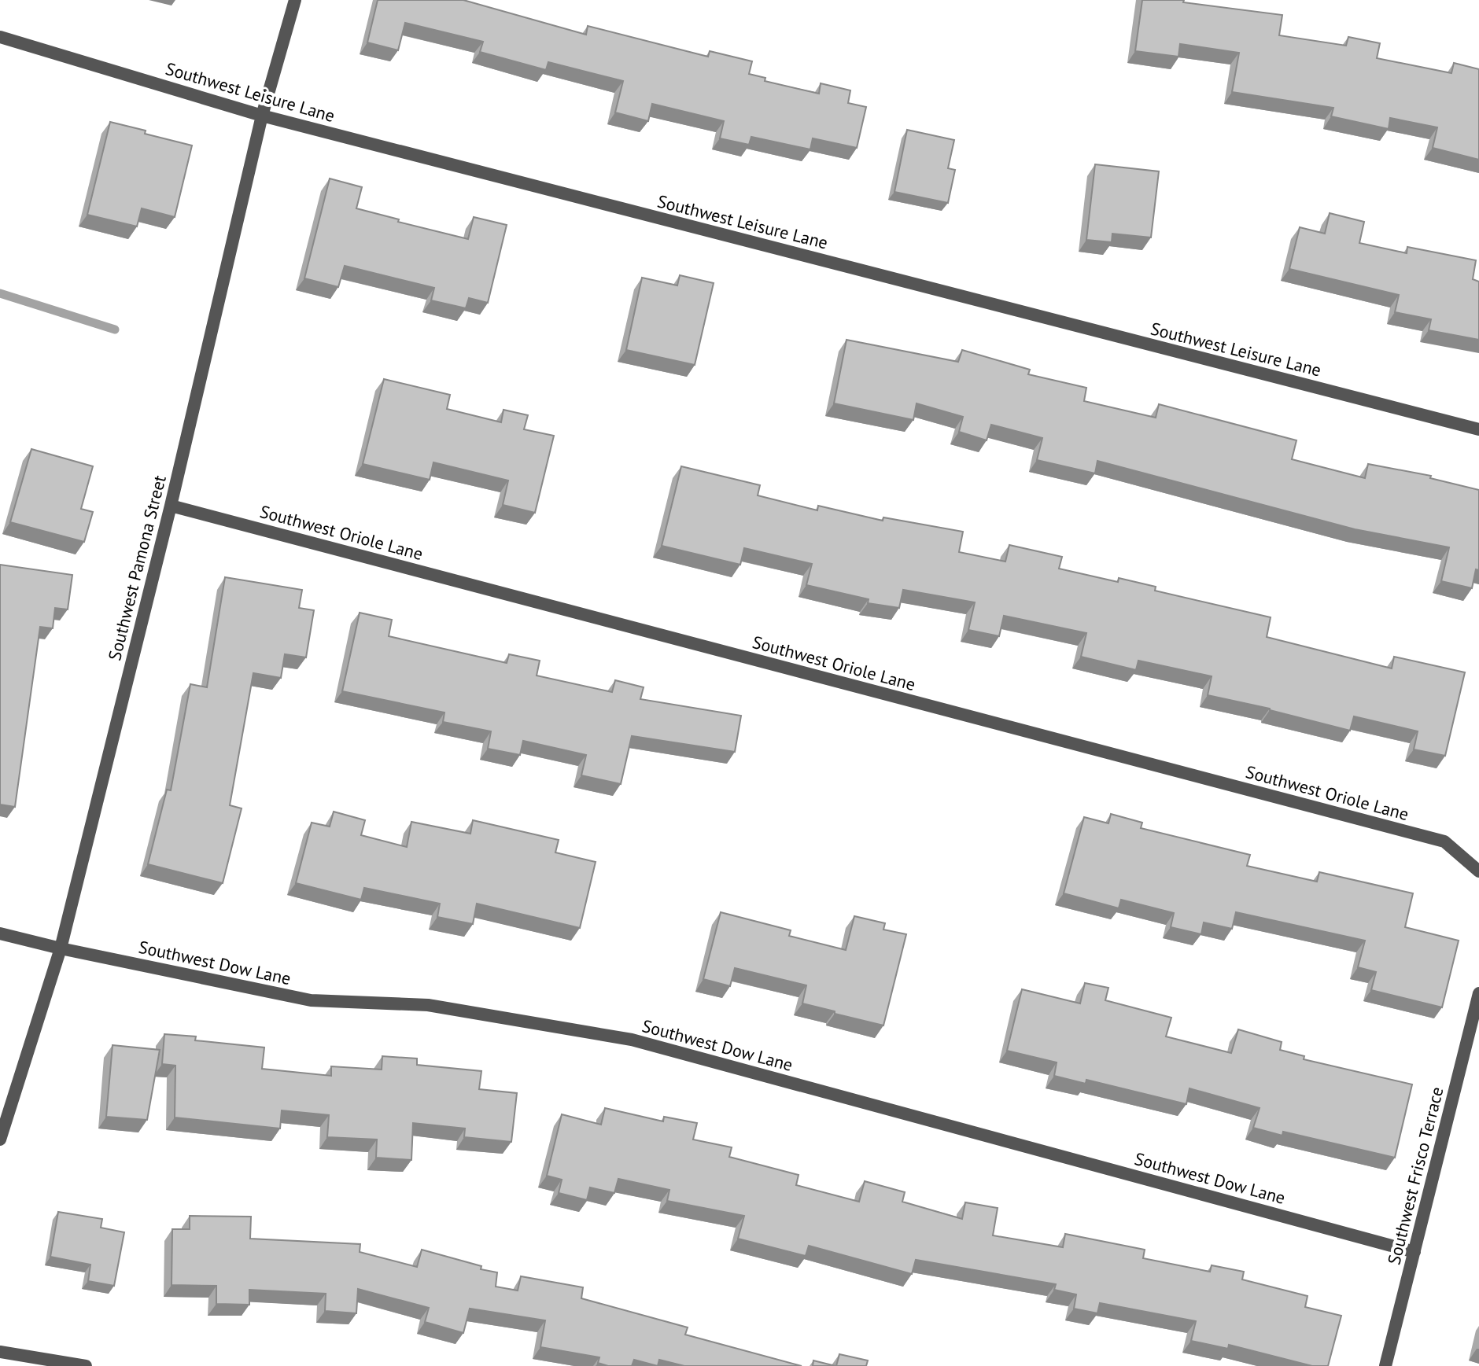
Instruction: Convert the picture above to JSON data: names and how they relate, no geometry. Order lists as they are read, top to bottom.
{
  "streets": {
    "street": [
      "Southwest Leisure Lane",
      "Southwest Oriole Lane",
      "Southwest Pamona Street",
      "Southwest Dow Lane",
      "Southwest Frisco Terrace"
    ]
  },
  "crossings": [
    ["Southwest Leisure Lane", "Southwest Pamona Street"],
    ["Southwest Oriole Lane", "Southwest Pamona Street"],
    ["Southwest Pamona Street", "Southwest Dow Lane"],
    ["Southwest Dow Lane", "Southwest Frisco Terrace"]
  ]
}
